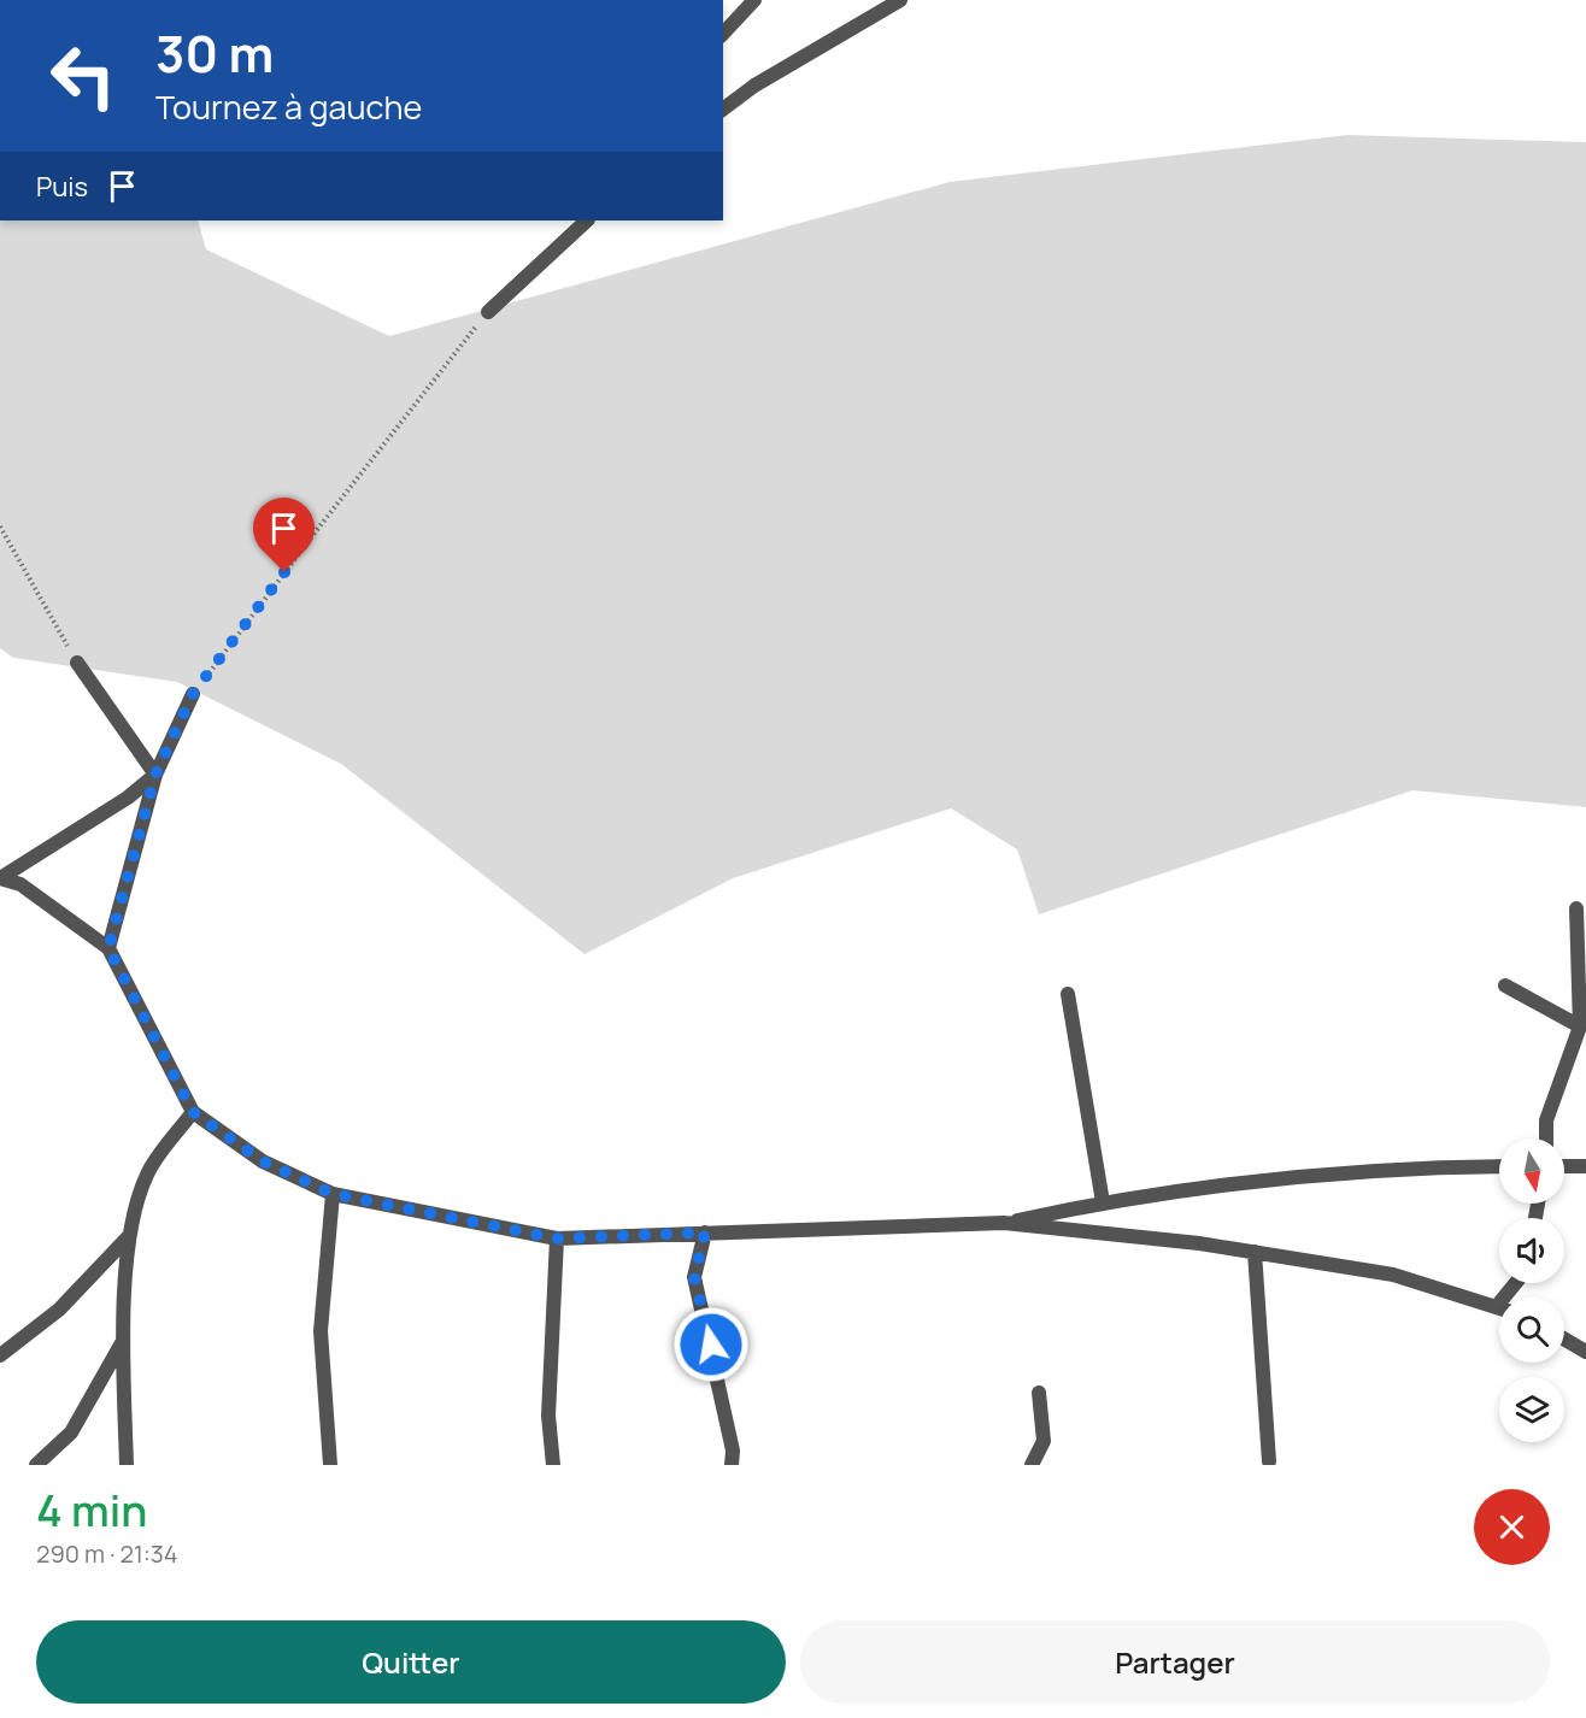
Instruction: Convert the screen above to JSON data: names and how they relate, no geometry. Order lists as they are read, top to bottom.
{
  "north": "bottom",
  "page": {
    "turn": ["30 m", "Tournez à gauche"],
    "then": "Puis",
    "heading": ["4 min", "290 m · 21:34"],
    "buttons": ["Quitter", "Partager"]
  }
}
